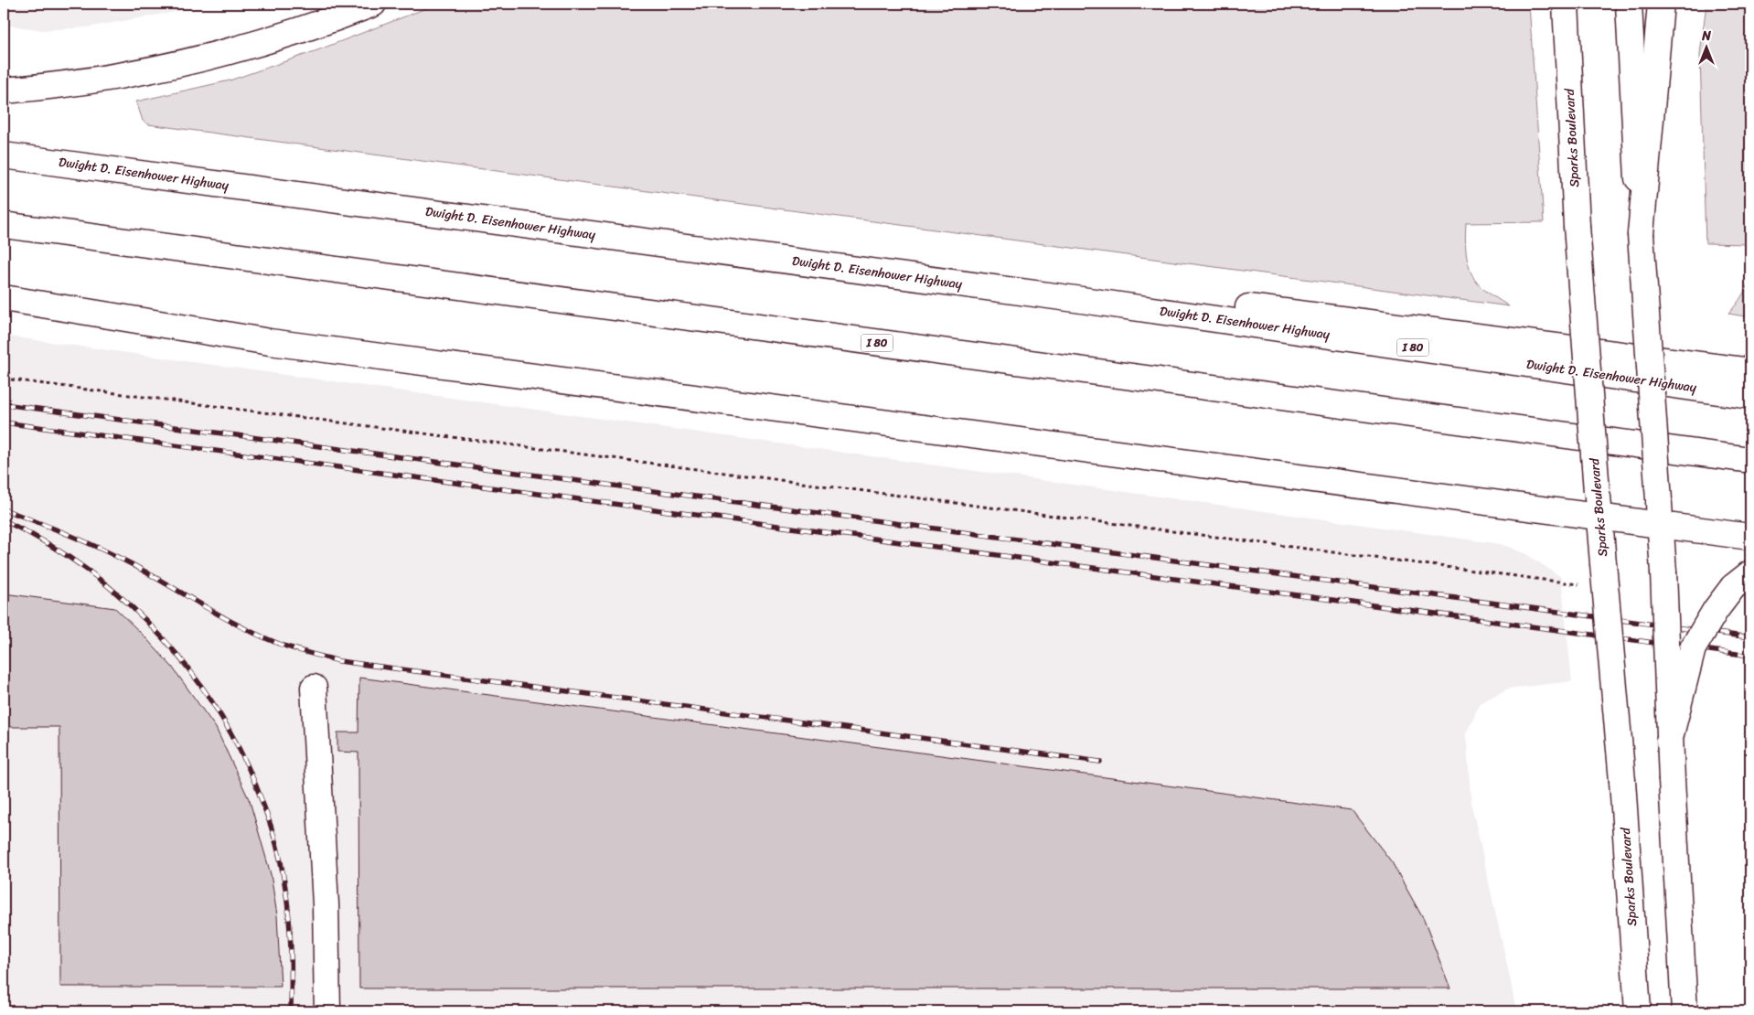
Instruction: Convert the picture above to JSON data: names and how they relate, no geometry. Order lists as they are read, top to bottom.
{
  "streets": {
    "main road": ["Sparks Boulevard", "Dwight D. Eisenhower Highway", "I 80"]
  },
  "north": "top"
}
